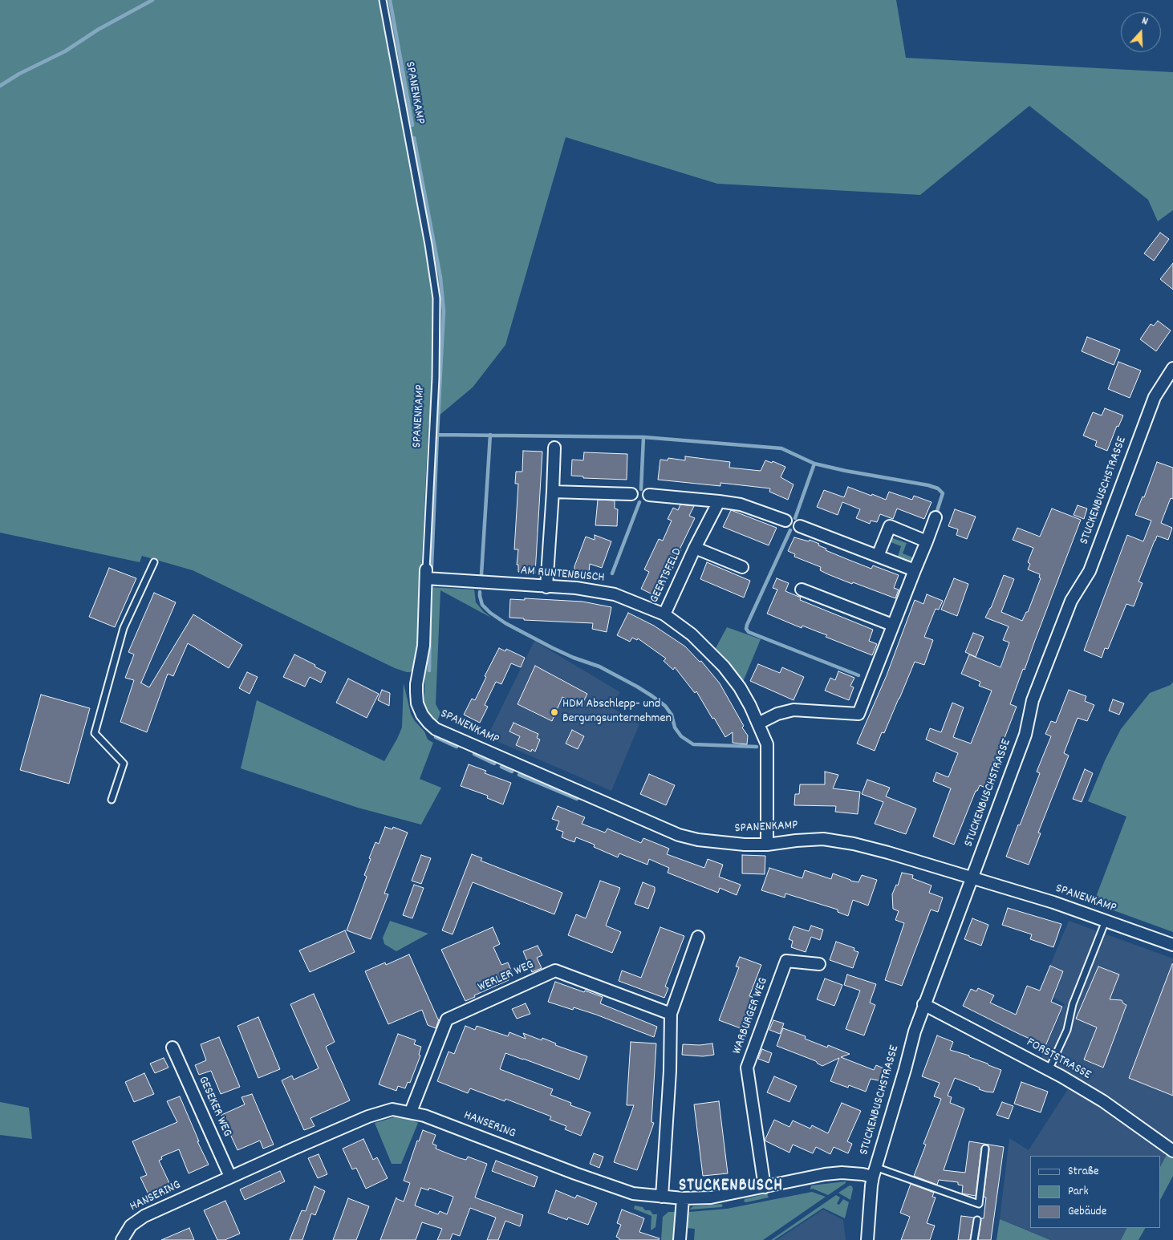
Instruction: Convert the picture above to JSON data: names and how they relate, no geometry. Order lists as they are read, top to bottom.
{
  "streets": {
    "street": [
      "SPANENKAMP",
      "STUCKENBUSCHSTRASSE",
      "AM RUNTENBUSCH",
      "GEERTSFELD",
      "WERLER WEG",
      "WARBURGER WEG",
      "FORSTSTRASSE",
      "GESEKER WEG",
      "HANSERING"
    ]
  },
  "crossings": [
    ["SPANENKAMP", "STUCKENBUSCHSTRASSE"],
    ["SPANENKAMP", "AM RUNTENBUSCH"],
    ["STUCKENBUSCHSTRASSE", "FORSTSTRASSE"],
    ["STUCKENBUSCHSTRASSE", "HANSERING"],
    ["AM RUNTENBUSCH", "GEERTSFELD"],
    ["WERLER WEG", "HANSERING"],
    ["WARBURGER WEG", "HANSERING"],
    ["GESEKER WEG", "HANSERING"]
  ],
  "districts": ["STUCKENBUSCH"],
  "places": ["HDM Abschlepp- und Bergungsunternehmen"],
  "legend": ["Straße", "Park", "Gebäude"],
  "north": "top"
}
